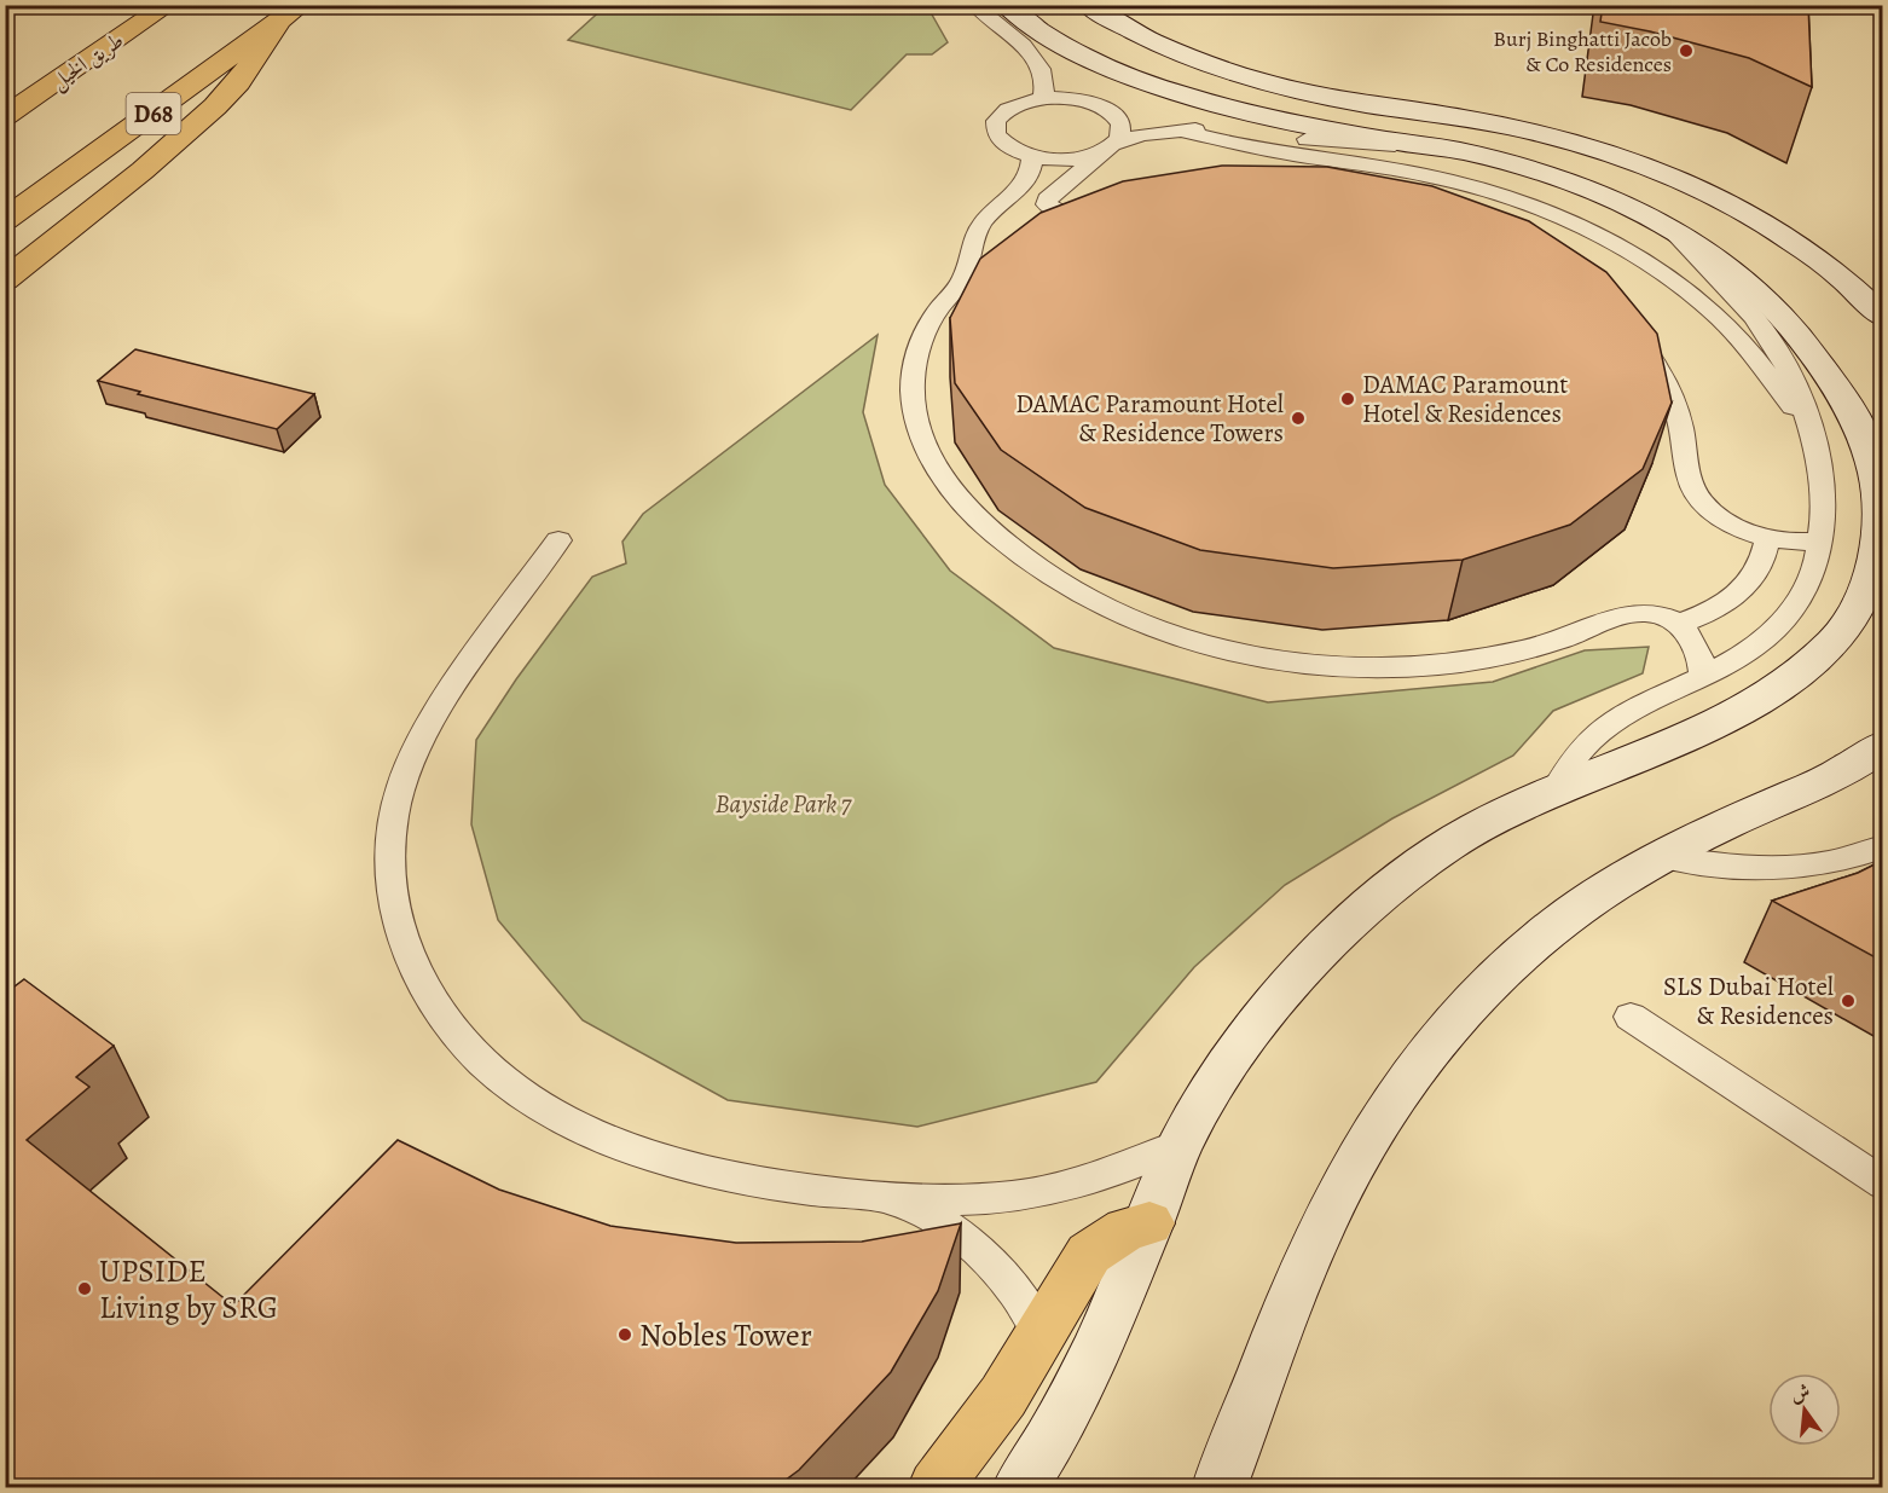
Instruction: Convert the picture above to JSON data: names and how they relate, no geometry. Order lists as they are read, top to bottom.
{
  "streets": {
    "highway": ["طريق الخيل", "D68"]
  },
  "parks": ["Bayside Park 7"],
  "places": [
    "Burj Binghatti Jacob & Co Residences",
    "DAMAC Paramount Hotel & Residences",
    "DAMAC Paramount Hotel & Residence Towers",
    "SLS Dubai Hotel & Residences",
    "UPSIDE Living by SRG",
    "Nobles Tower"
  ],
  "north": "top"
}
